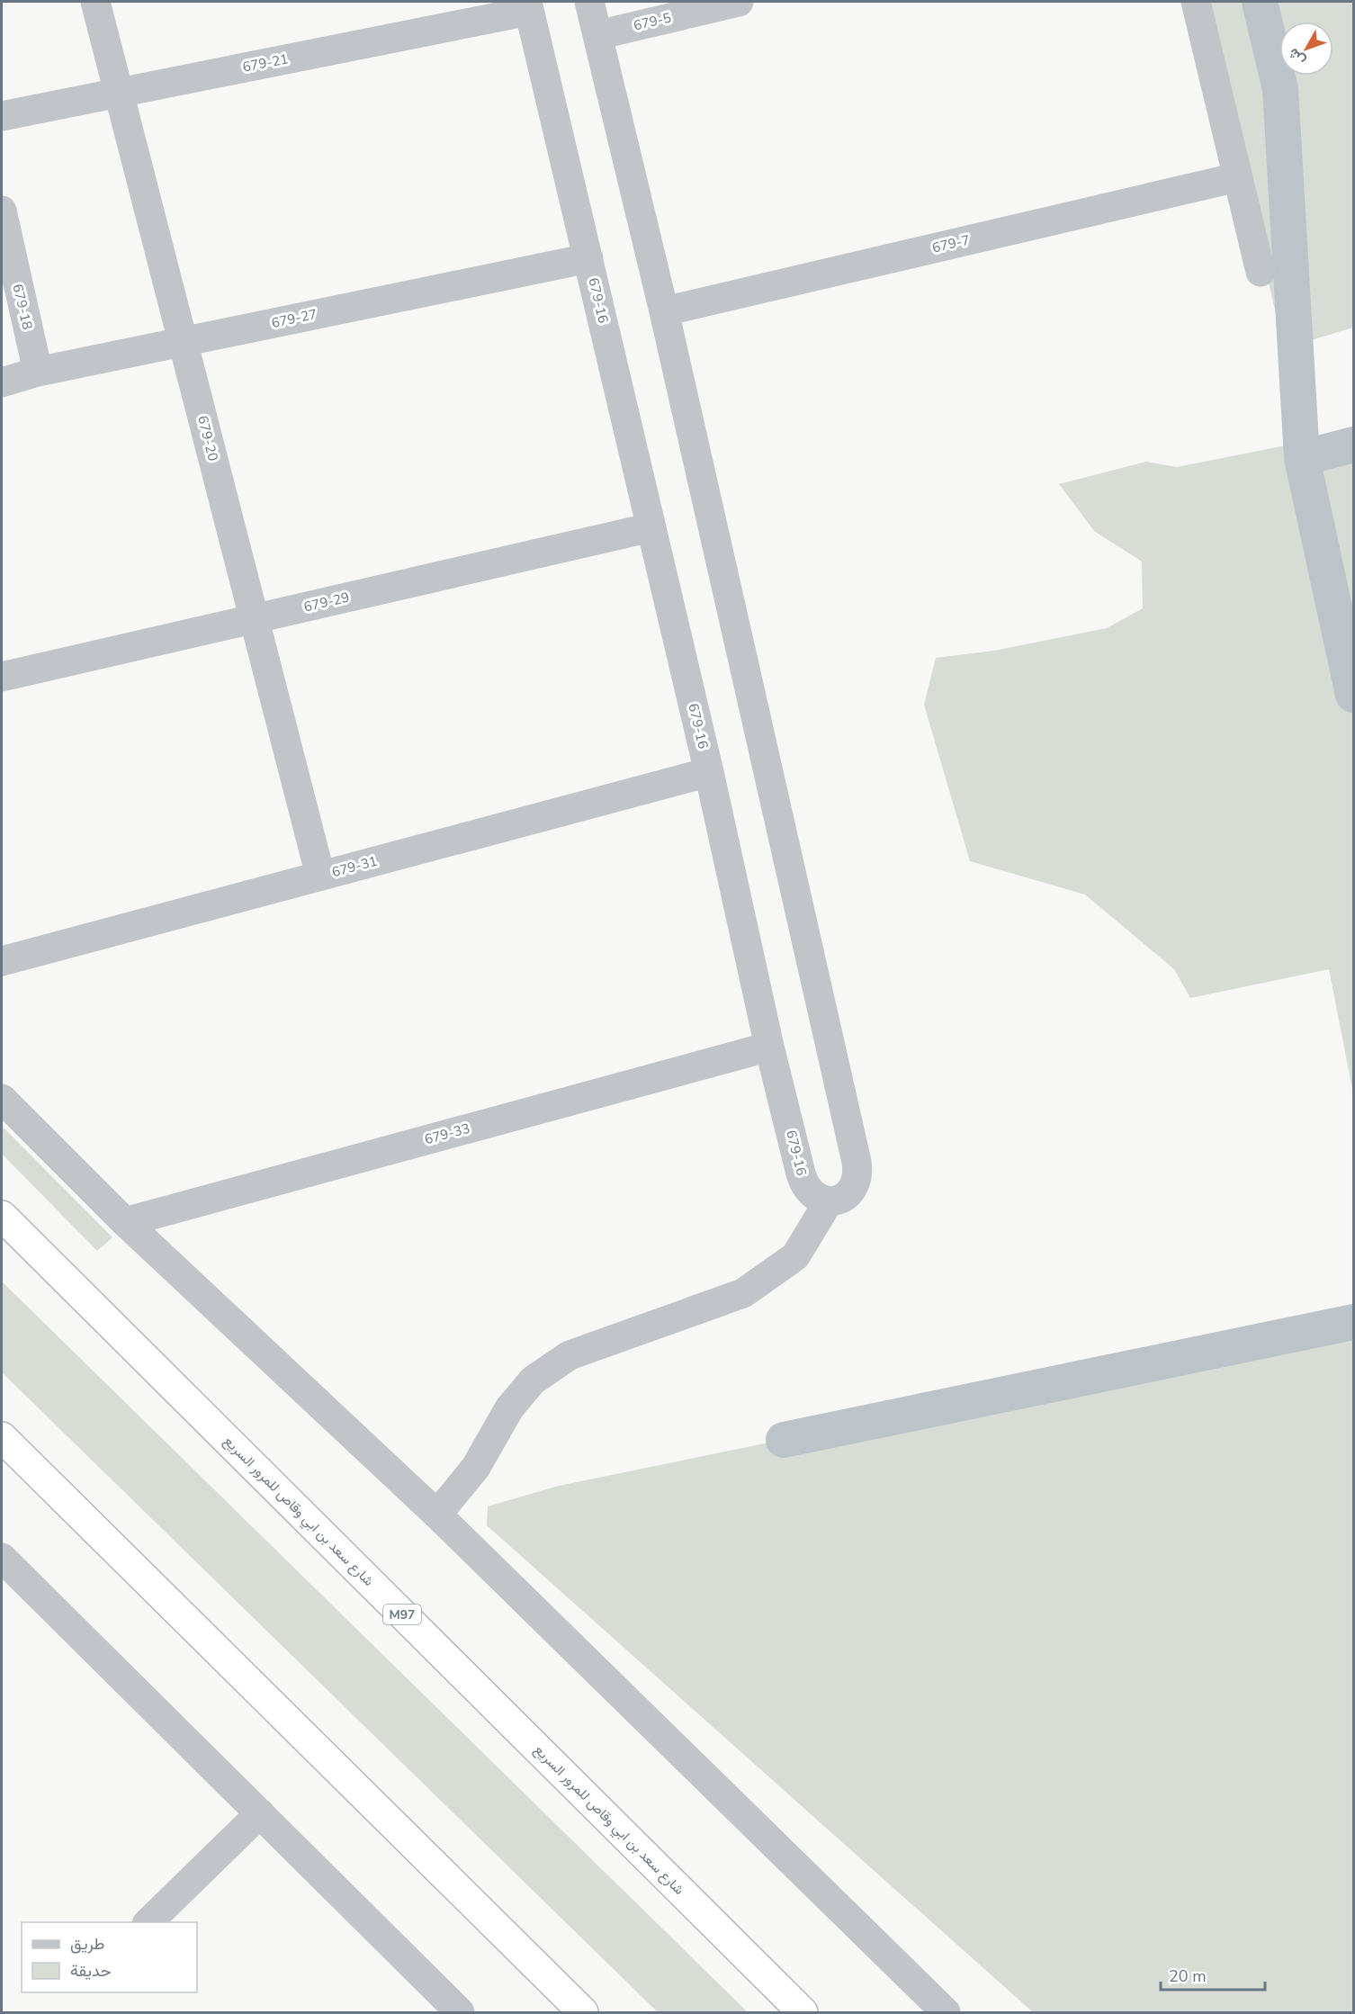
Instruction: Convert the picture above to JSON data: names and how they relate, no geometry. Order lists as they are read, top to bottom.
{
  "streets": {
    "highway": ["شارع سعد بن ابي وقاص للمرور السريع", "M97"],
    "street": [
      "679-5",
      "679-21",
      "679-7",
      "679-16",
      "679-18",
      "679-27",
      "679-20",
      "679-29",
      "679-31",
      "679-33"
    ]
  },
  "crossings": [
    ["679-21", "679-16"],
    ["679-21", "679-20"],
    ["679-16", "679-27"],
    ["679-16", "679-29"],
    ["679-16", "679-31"],
    ["679-16", "679-33"],
    ["679-18", "679-27"],
    ["679-27", "679-20"],
    ["679-20", "679-29"],
    ["679-20", "679-31"]
  ],
  "legend": ["طريق", "حديقة"],
  "scale_bar": "20 m",
  "north": "bottom left"
}
